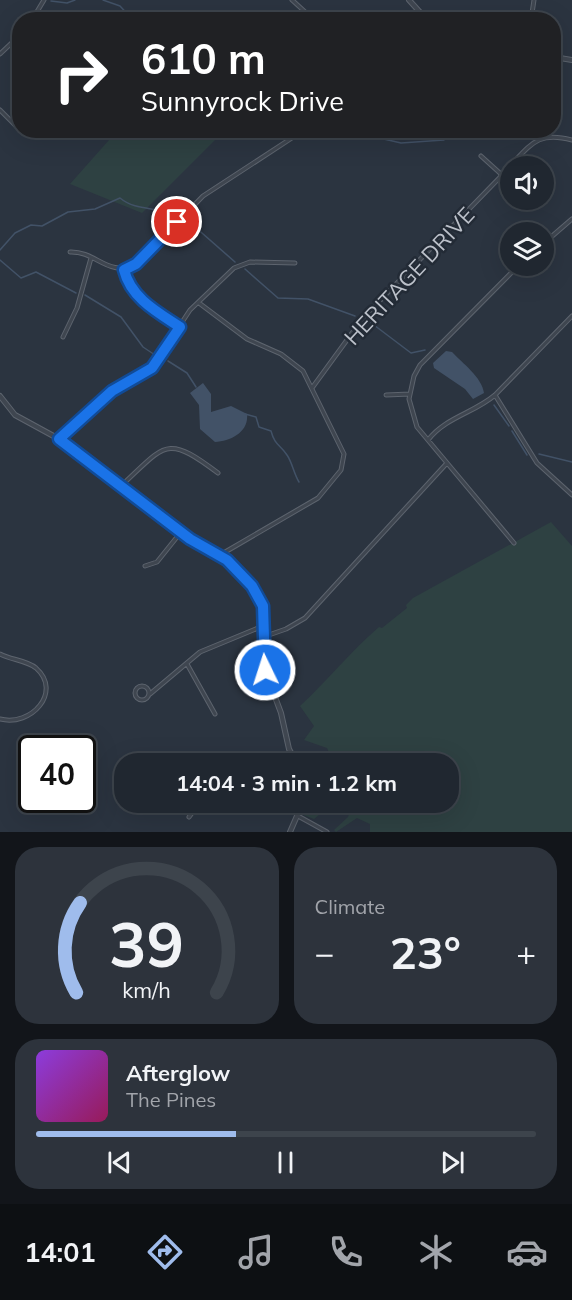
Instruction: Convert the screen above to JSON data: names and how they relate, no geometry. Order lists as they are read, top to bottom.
{
  "streets": {
    "street": ["HERITAGE DRIVE"]
  },
  "page": {
    "turn": ["610 m", "Sunnyrock Drive"],
    "limit": "40",
    "trip": "14:04 · 3 min · 1.2 km",
    "tile": "Climate",
    "heat": ["−", "23°", "+"],
    "song": ["Afterglow", "The Pines"],
    "tabs": "14:01",
    "gauge": ["39", "km/h"]
  }
}
